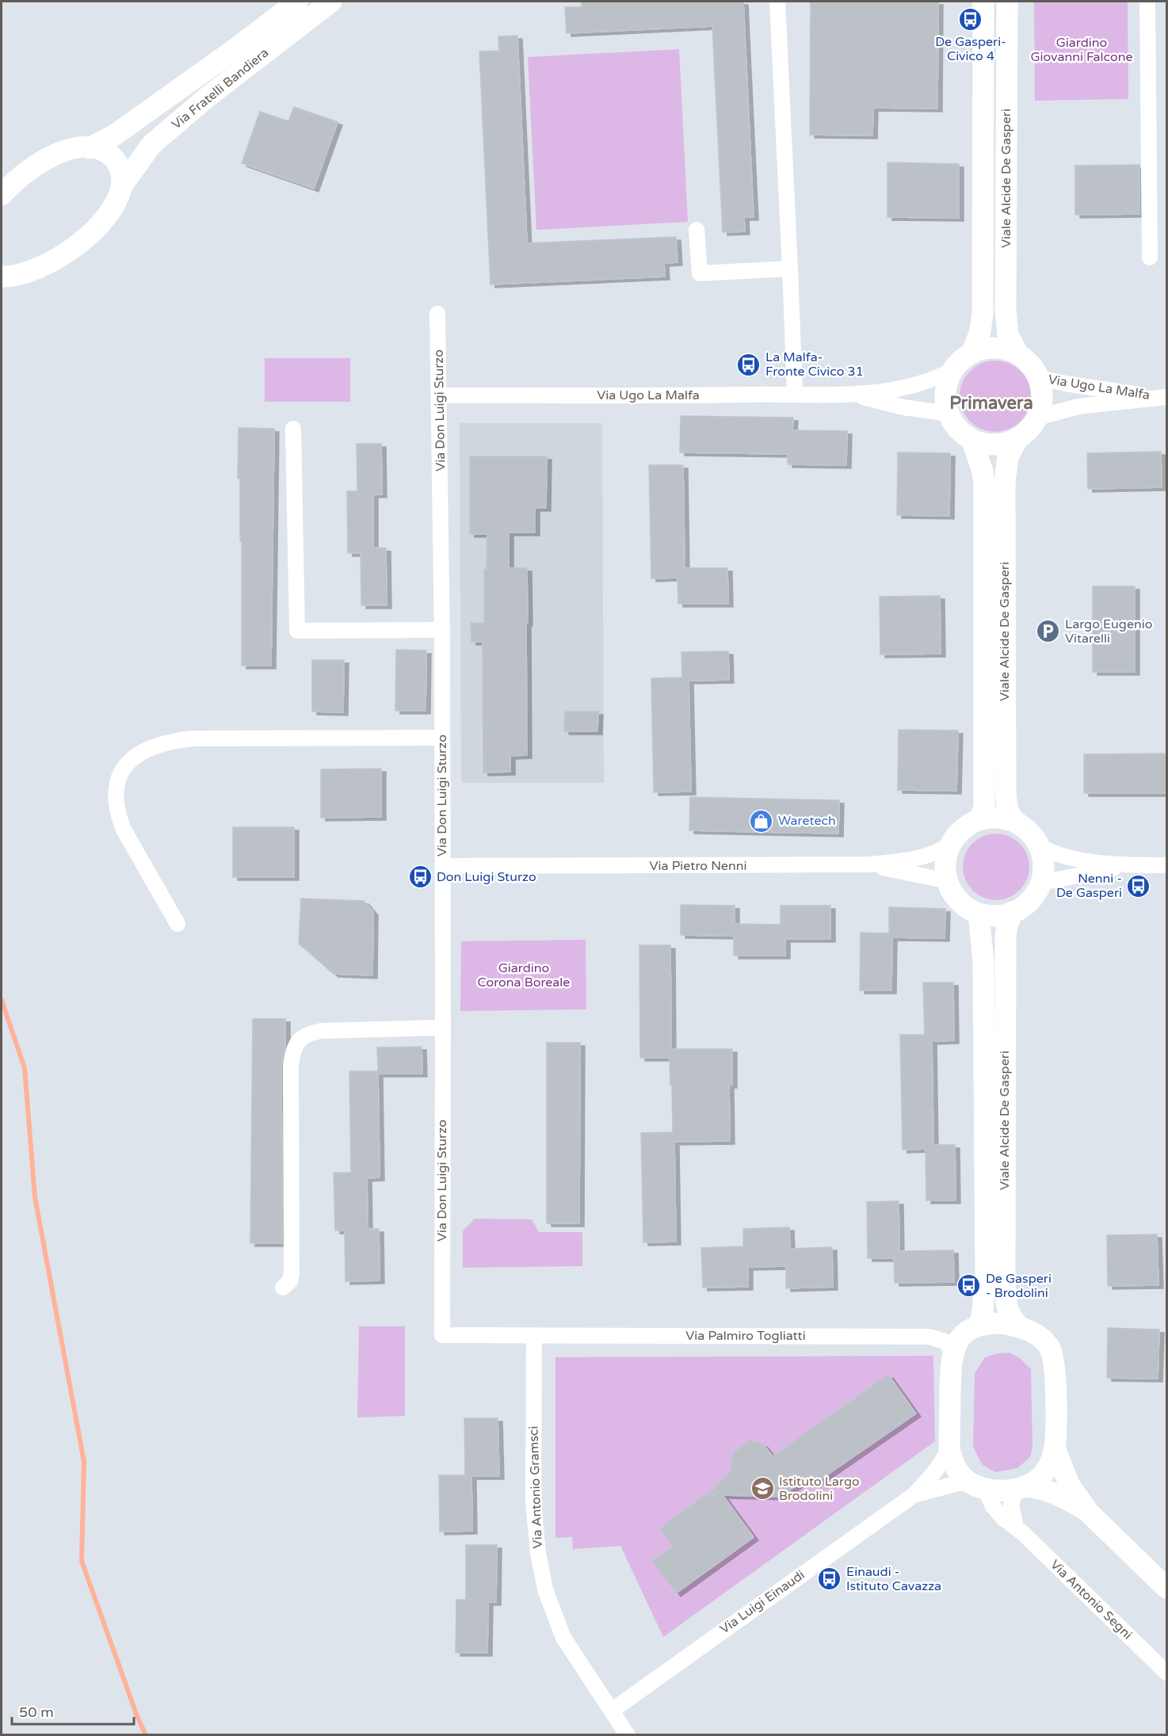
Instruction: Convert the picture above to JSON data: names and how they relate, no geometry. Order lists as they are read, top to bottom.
{
  "streets": {
    "street": [
      "Via Fratelli Bandiera",
      "Viale Alcide De Gasperi",
      "Via Ugo La Malfa",
      "Via Don Luigi Sturzo",
      "Via Pietro Nenni",
      "Via Palmiro Togliatti",
      "Via Antonio Gramsci",
      "Via Antonio Segni",
      "Via Luigi Einaudi"
    ]
  },
  "crossings": [
    ["Viale Alcide De Gasperi", "Via Ugo La Malfa"],
    ["Viale Alcide De Gasperi", "Via Pietro Nenni"],
    ["Viale Alcide De Gasperi", "Via Palmiro Togliatti"],
    ["Viale Alcide De Gasperi", "Via Antonio Segni"],
    ["Viale Alcide De Gasperi", "Via Luigi Einaudi"],
    ["Via Ugo La Malfa", "Via Don Luigi Sturzo"],
    ["Via Don Luigi Sturzo", "Via Pietro Nenni"],
    ["Via Don Luigi Sturzo", "Via Palmiro Togliatti"],
    ["Via Palmiro Togliatti", "Via Antonio Gramsci"],
    ["Via Palmiro Togliatti", "Via Antonio Segni"],
    ["Via Palmiro Togliatti", "Via Luigi Einaudi"],
    ["Via Antonio Gramsci", "Via Luigi Einaudi"],
    ["Via Antonio Segni", "Via Luigi Einaudi"]
  ],
  "districts": ["Primavera"],
  "parks": ["Giardino Giovanni Falcone", "Giardino Corona Boreale"],
  "places": {
    "bus stop": [
      "De Gasperi- Civico 4",
      "La Malfa- Fronte Civico 31",
      "Don Luigi Sturzo",
      "Nenni - De Gasperi",
      "De Gasperi - Brodolini",
      "Einaudi - Istituto Cavazza"
    ],
    "parking": ["Largo Eugenio Vitarelli"],
    "shop": ["Waretech"],
    "school or university": ["Istituto Largo Brodolini"]
  },
  "scale_bar": "50 m"
}
